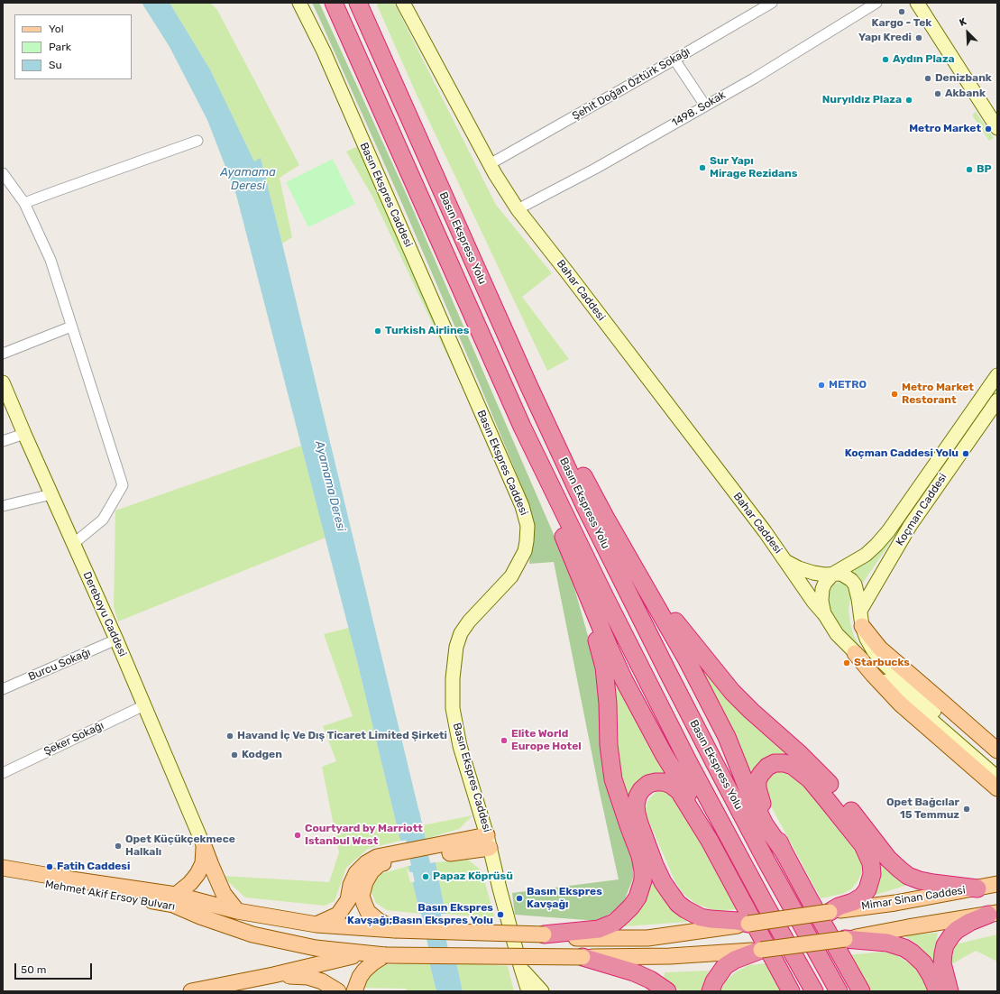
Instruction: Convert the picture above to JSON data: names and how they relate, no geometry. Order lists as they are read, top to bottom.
{
  "streets": {
    "highway": ["Basın Ekspress Yolu"],
    "main road": [
      "Basın Ekspres Caddesi",
      "Bahar Caddesi",
      "Koçman Caddesi",
      "Dereboyu Caddesi",
      "Mehmet Akif Ersoy Bulvarı",
      "Mimar Sinan Caddesi"
    ],
    "street": [
      "Şehit Doğan Öztürk Sokağı",
      "1498. Sokak",
      "Burcu Sokağı",
      "Şeker Sokağı"
    ]
  },
  "crossings": [
    ["Şehit Doğan Öztürk Sokağı", "Bahar Caddesi"],
    ["1498. Sokak", "Bahar Caddesi"],
    ["Dereboyu Caddesi", "Burcu Sokağı"],
    ["Dereboyu Caddesi", "Şeker Sokağı"]
  ],
  "water": ["Ayamama Deresi"],
  "places": [
    "Kargo - Tek",
    "Yapı Kredi",
    "Aydın Plaza",
    "Denizbank",
    "Akbank",
    "Nuryıldız Plaza",
    "Metro Market",
    "Sur Yapı Mirage Rezidans",
    "BP",
    "Turkish Airlines",
    "METRO",
    "Metro Market Restorant",
    "Koçman Caddesi Yolu",
    "Starbucks",
    "Havand İç Ve Dış Ticaret Limited Şirketi",
    "Elite World Europe Hotel",
    "Kodgen",
    "Opet Bağcılar 15 Temmuz",
    "Courtyard by Marriott Istanbul West",
    "Opet Küçükçekmece Halkalı",
    "Fatih Caddesi",
    "Papaz Köprüsü",
    "Basın Ekspres Kavşağı",
    "Basın Ekspres Kavşağı;Basın Ekspres Yolu"
  ],
  "legend": ["Yol", "Park", "Su"],
  "scale_bar": "50 m",
  "north": "top left"
}
